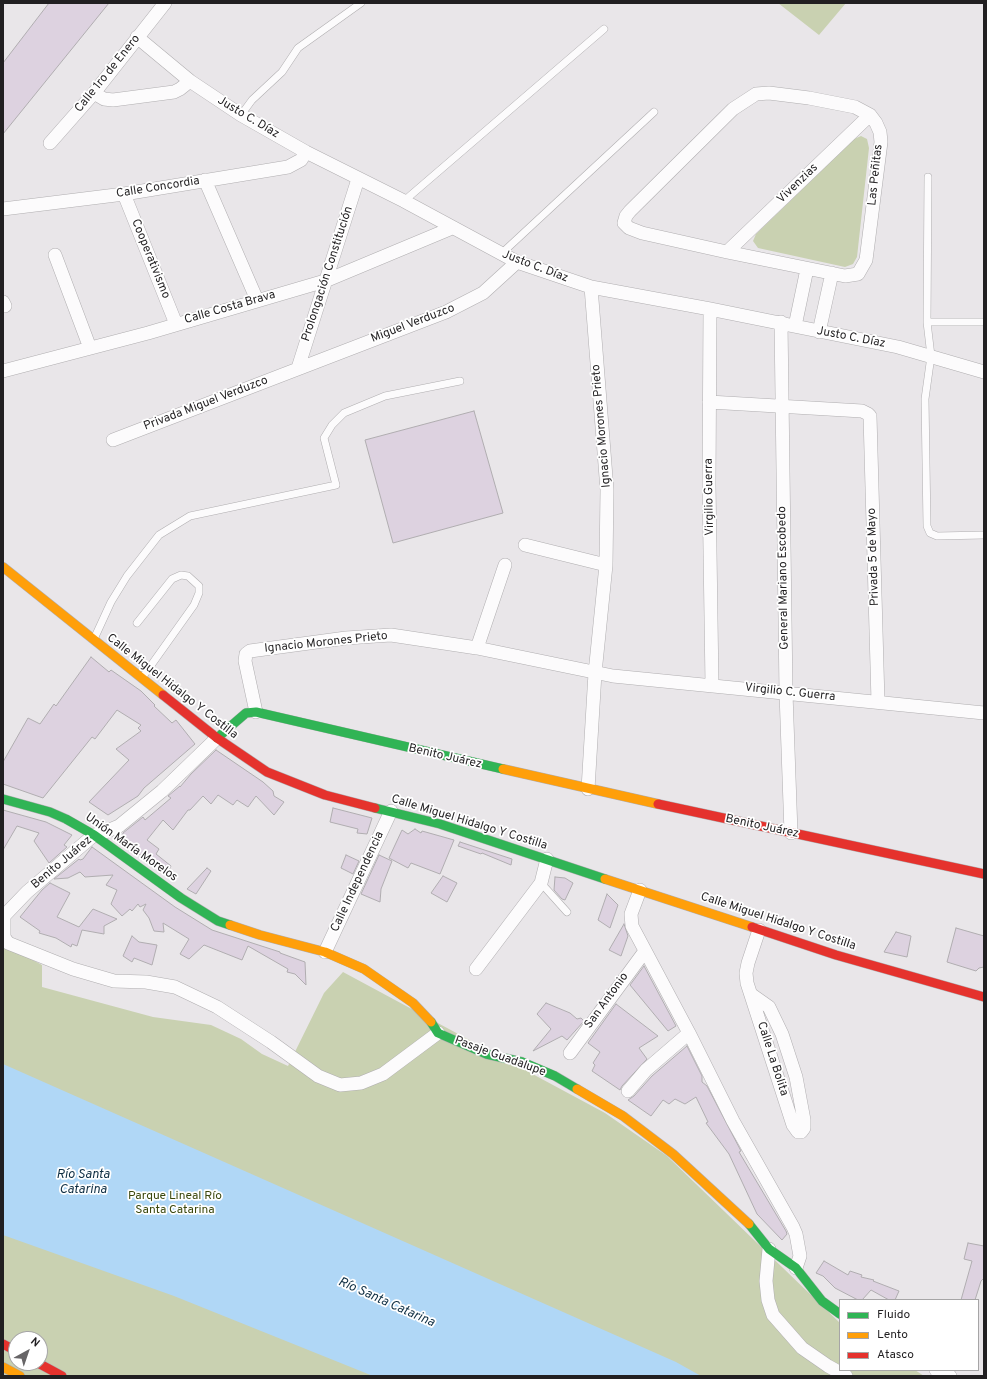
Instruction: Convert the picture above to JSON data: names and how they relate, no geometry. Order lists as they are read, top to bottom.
{
  "streets": {
    "main road": [
      "Calle Miguel Hidalgo Y Costilla",
      "Benito Juárez",
      "Unión María Morelos",
      "Pasaje Guadalupe"
    ],
    "street": [
      "Calle 1ro de Enero",
      "Justo C. Díaz",
      "Las Peñitas",
      "Vivenzias",
      "Calle Concordia",
      "Cooperativismo",
      "Prolongación Constitución",
      "Calle Costa Brava",
      "Miguel Verduzco",
      "Privada Miguel Verduzco",
      "Ignacio Morones Prieto",
      "Virgilio Guerra",
      "Privada 5 de Mayo",
      "General Mariano Escobedo",
      "Virgilio C. Guerra",
      "Calle Independencia",
      "San Antonio",
      "Calle La Bolita"
    ]
  },
  "crossings": [
    ["Calle 1ro de Enero", "Justo C. Díaz"],
    ["Justo C. Díaz", "Calle Concordia"],
    ["Justo C. Díaz", "Prolongación Constitución"],
    ["Justo C. Díaz", "Calle Costa Brava"],
    ["Justo C. Díaz", "Miguel Verduzco"],
    ["Justo C. Díaz", "Ignacio Morones Prieto"],
    ["Justo C. Díaz", "Virgilio Guerra"],
    ["Justo C. Díaz", "General Mariano Escobedo"],
    ["Las Peñitas", "Vivenzias"],
    ["Calle Concordia", "Cooperativismo"],
    ["Cooperativismo", "Calle Costa Brava"],
    ["Prolongación Constitución", "Calle Costa Brava"],
    ["Prolongación Constitución", "Miguel Verduzco"],
    ["Prolongación Constitución", "Privada Miguel Verduzco"],
    ["Miguel Verduzco", "Privada Miguel Verduzco"],
    ["Ignacio Morones Prieto", "Virgilio C. Guerra"],
    ["Ignacio Morones Prieto", "Benito Juárez"],
    ["Virgilio Guerra", "Virgilio C. Guerra"],
    ["Privada 5 de Mayo", "General Mariano Escobedo"],
    ["Privada 5 de Mayo", "Virgilio C. Guerra"],
    ["General Mariano Escobedo", "Virgilio C. Guerra"],
    ["General Mariano Escobedo", "Benito Juárez"],
    ["Calle Miguel Hidalgo Y Costilla", "Benito Juárez"],
    ["Calle Miguel Hidalgo Y Costilla", "Calle Independencia"],
    ["Benito Juárez", "Unión María Morelos"],
    ["Benito Juárez", "Pasaje Guadalupe"],
    ["Unión María Morelos", "Calle Independencia"]
  ],
  "water": ["Río Santa Catarina"],
  "parks": ["Parque Lineal Río Santa Catarina"],
  "legend": ["Fluido", "Lento", "Atasco"],
  "north": "top right"
}
